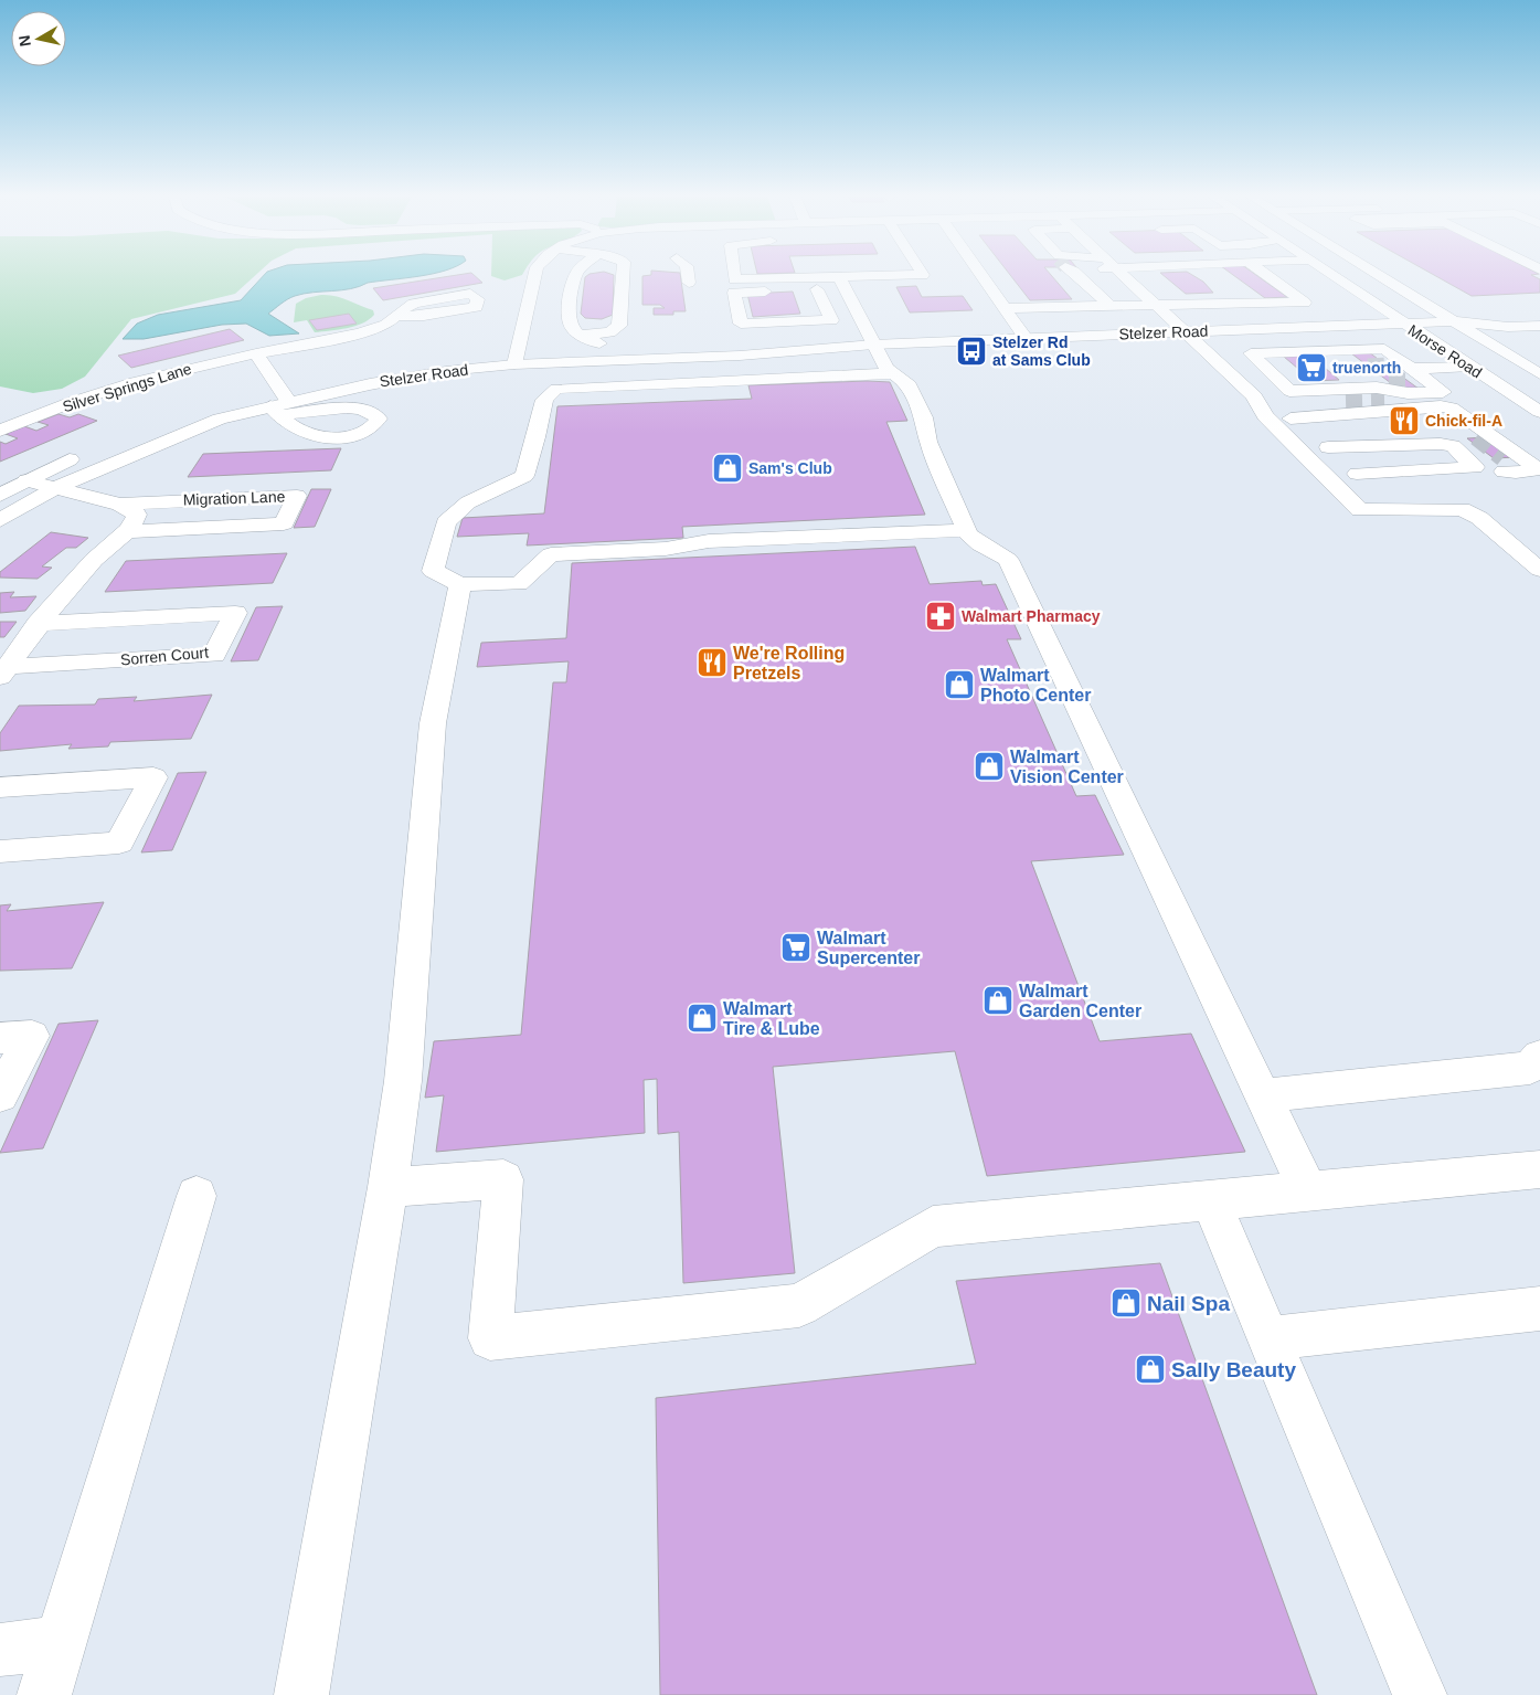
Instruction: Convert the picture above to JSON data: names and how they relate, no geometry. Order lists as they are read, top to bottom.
{
  "streets": {
    "main road": [
      "Stelzer Road",
      "Morse Road",
      "Silver Springs Lane",
      "Migration Lane",
      "Sorren Court"
    ]
  },
  "crossings": [
    ["Stelzer Road", "Morse Road"],
    ["Stelzer Road", "Migration Lane"]
  ],
  "places": {
    "bus stop": ["Stelzer Rd at Sams Club"],
    "supermarket": ["truenorth", "Walmart Supercenter"],
    "restaurant": ["Chick-fil-A", "We're Rolling Pretzels"],
    "shop": [
      "Sam's Club",
      "Walmart Photo Center",
      "Walmart Vision Center",
      "Walmart Garden Center",
      "Walmart Tire & Lube",
      "Nail Spa",
      "Sally Beauty"
    ],
    "pharmacy": ["Walmart Pharmacy"]
  },
  "north": "left"
}
